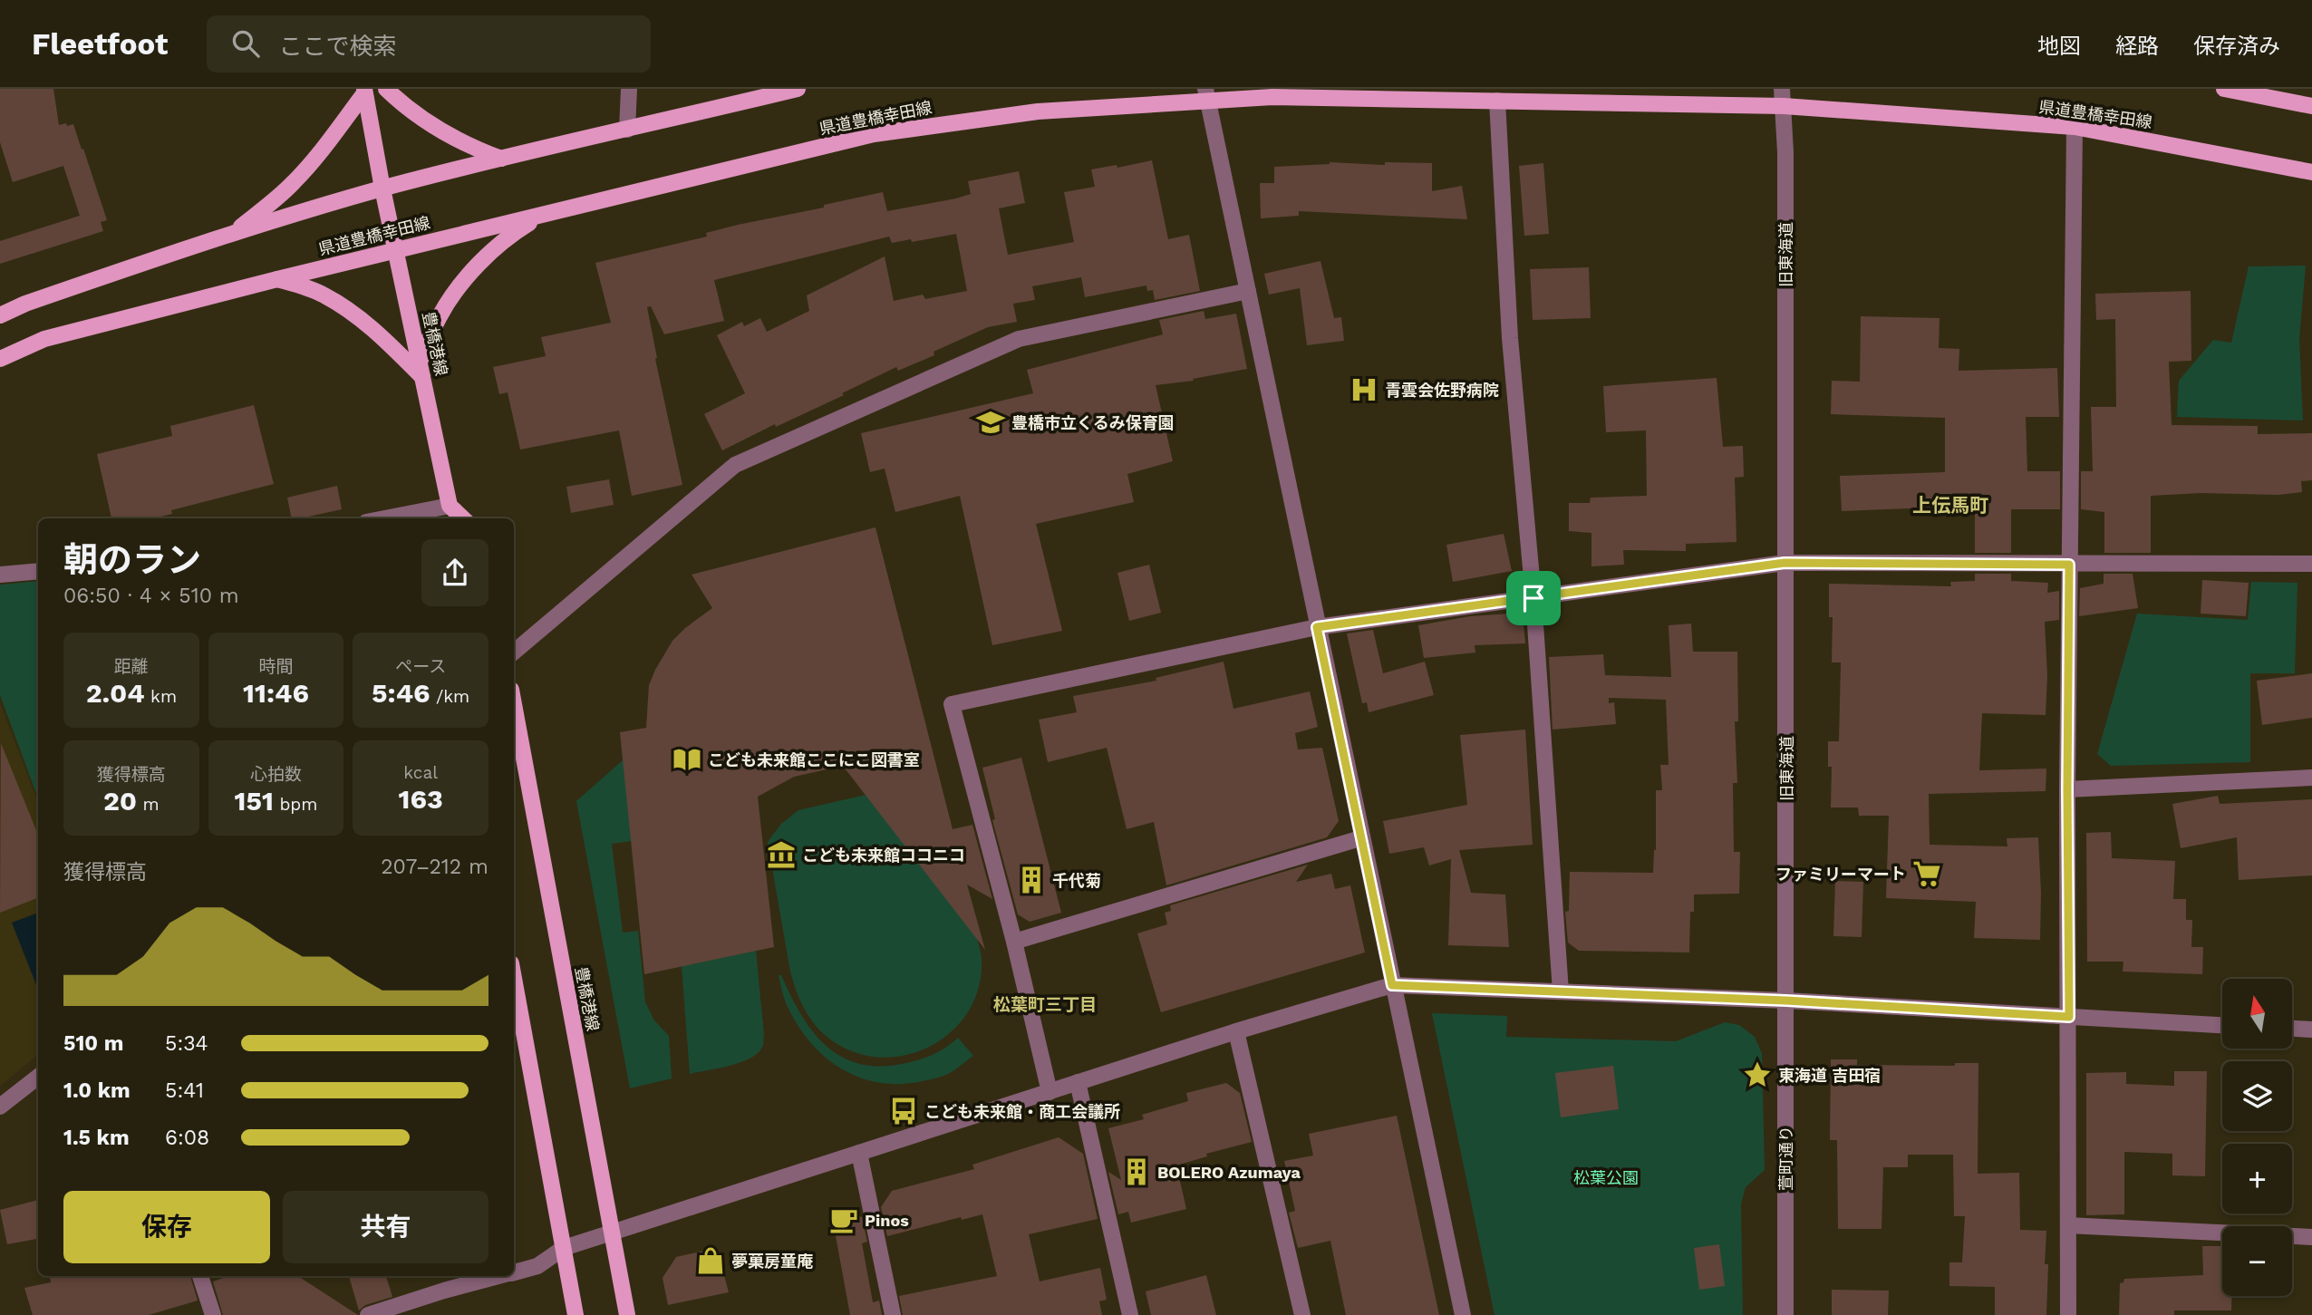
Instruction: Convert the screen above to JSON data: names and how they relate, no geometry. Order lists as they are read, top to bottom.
{
  "streets": {
    "main road": ["県道豊橋幸田線", "豊橋港線"],
    "street": ["旧東海道", "萱町通り"]
  },
  "crossings": [
    ["県道豊橋幸田線", "旧東海道"],
    ["県道豊橋幸田線", "豊橋港線"],
    ["旧東海道", "萱町通り"]
  ],
  "districts": ["上伝馬町", "松葉町三丁目"],
  "parks": ["松葉公園"],
  "places": {
    "hospital": ["青雲会佐野病院"],
    "school or university": ["豊橋市立くるみ保育園"],
    "library": ["こども未来館ここにこ図書室"],
    "museum": ["こども未来館ココニコ"],
    "supermarket": ["ファミリーマート"],
    "building": ["千代菊", "BOLERO Azumaya"],
    "place": ["東海道 吉田宿"],
    "bus stop": ["こども未来館・商工会議所"],
    "cafe": ["Pinos"],
    "shop": ["夢菓房童庵"]
  },
  "north": "top",
  "page": {
    "header": "Fleetfoot",
    "search": "ここで検索",
    "nav": ["地図", "経路", "保存済み"],
    "heading": ["朝のラン", "06:50 · 4 × 510 m"],
    "stats": [
      ["距離", "2.04 km"],
      ["時間", "11:46"],
      ["ペース", "5:46 /km"],
      ["獲得標高", "20 m"],
      ["心拍数", "151 bpm"],
      ["kcal", "163"]
    ],
    "chart": ["獲得標高", "207–212 m"],
    "map_buttons": ["+", "−"],
    "list": [
      {
        "name": "510 m",
        "note": "5:34"
      },
      {
        "name": "1.0 km",
        "note": "5:41"
      },
      {
        "name": "1.5 km",
        "note": "6:08"
      }
    ],
    "buttons": ["保存", "共有"]
  }
}
